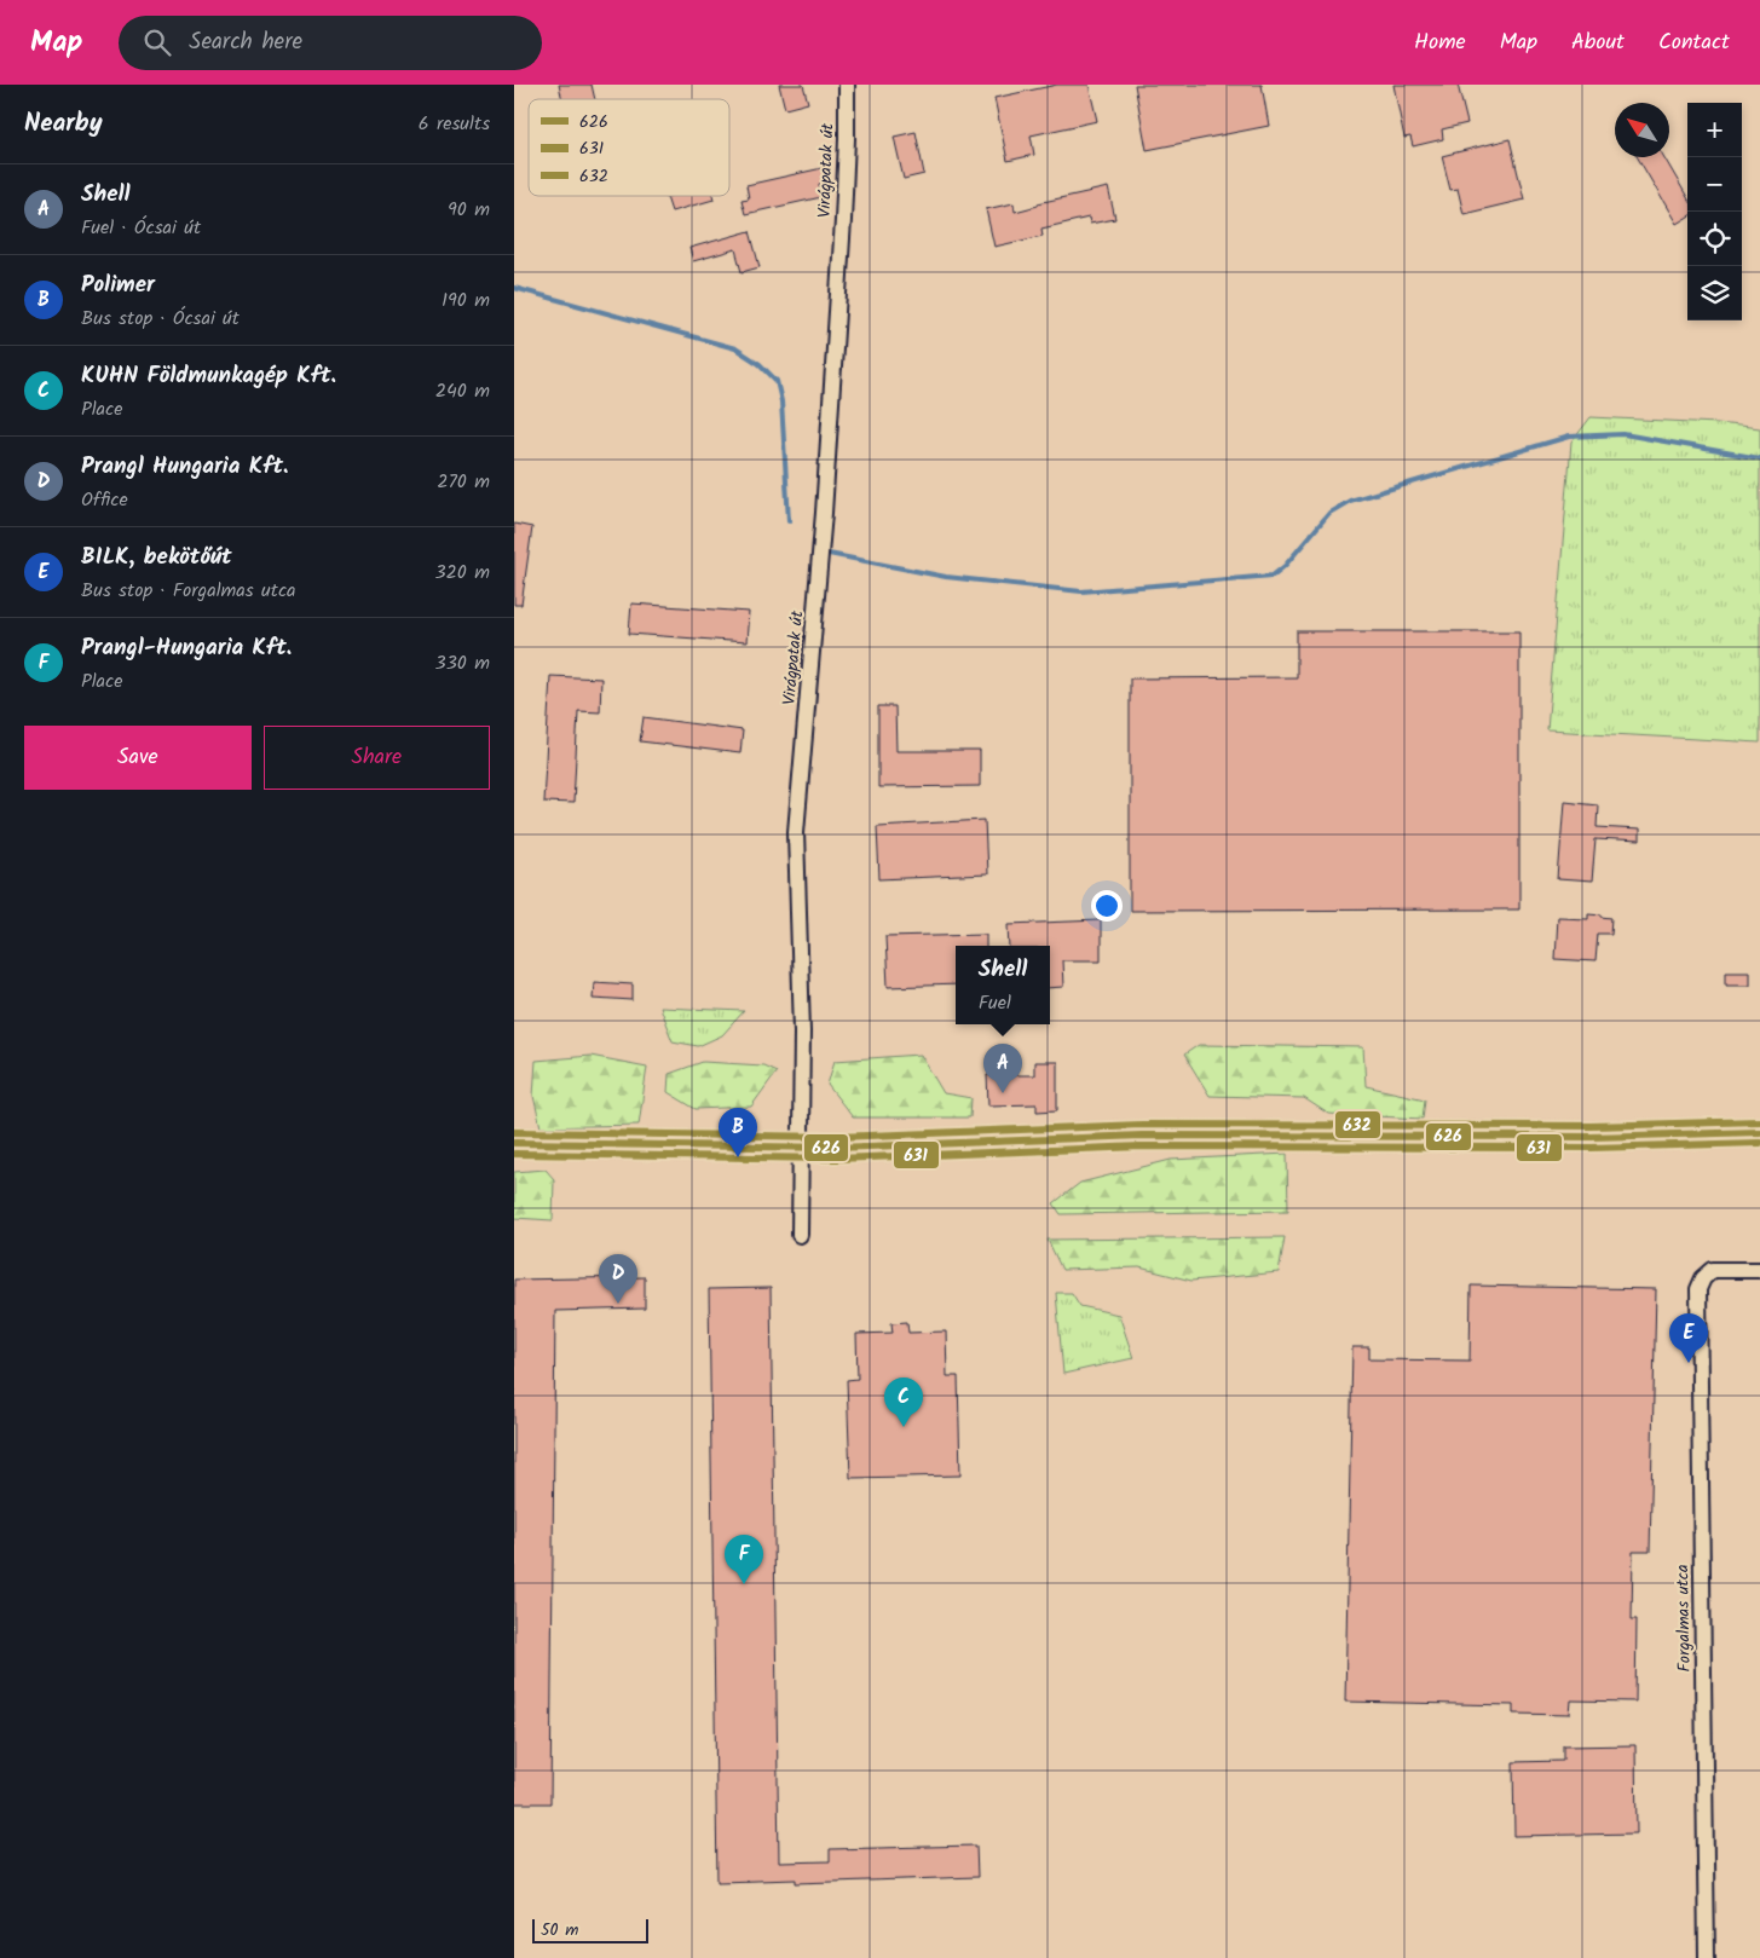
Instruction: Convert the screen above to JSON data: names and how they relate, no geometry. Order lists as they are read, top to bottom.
{
  "streets": {
    "street": ["Virágpatak út", "Forgalmas utca"]
  },
  "lines": ["transit line 632", "transit line 626", "transit line 631"],
  "legend": ["626", "631", "632"],
  "scale_bar": "50 m",
  "north": "top left",
  "page": {
    "header": "Map",
    "search": "Search here",
    "nav": [
      "Home",
      "Map",
      "About",
      "Contact"
    ],
    "heading": ["Nearby", "6 results"],
    "map_buttons": ["+", "−"],
    "list": [
      {
        "mark": "A",
        "name": "Shell",
        "note": "Fuel · Ócsai út",
        "value": "90 m"
      },
      {
        "mark": "B",
        "name": "Polimer",
        "note": "Bus stop · Ócsai út",
        "value": "190 m"
      },
      {
        "mark": "C",
        "name": "KUHN Földmunkagép Kft.",
        "note": "Place",
        "value": "240 m"
      },
      {
        "mark": "D",
        "name": "Prangl Hungaria Kft.",
        "note": "Office",
        "value": "270 m"
      },
      {
        "mark": "E",
        "name": "BILK, bekötőút",
        "note": "Bus stop · Forgalmas utca",
        "value": "320 m"
      },
      {
        "mark": "F",
        "name": "Prangl-Hungaria Kft.",
        "note": "Place",
        "value": "330 m"
      }
    ],
    "buttons": ["Save", "Share"],
    "popup": ["Shell", "Fuel"],
    "pins": [
      "A",
      "B",
      "D",
      "E",
      "C",
      "F"
    ],
    "scale": "50 m"
  }
}
